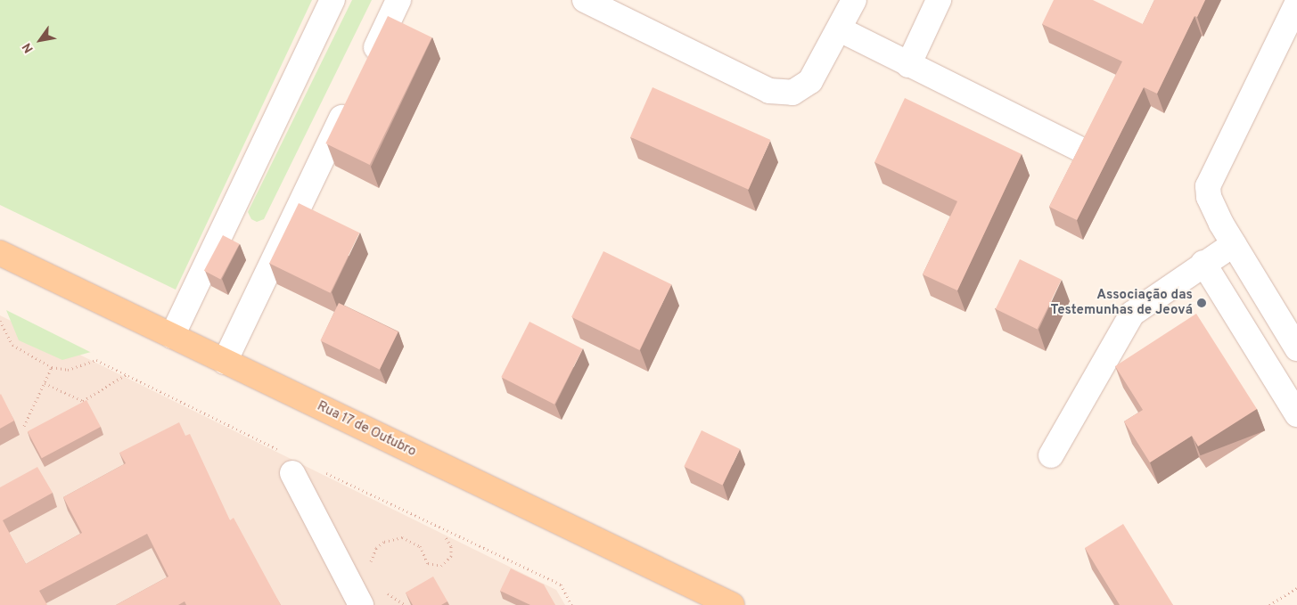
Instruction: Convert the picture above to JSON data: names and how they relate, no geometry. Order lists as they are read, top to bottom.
{
  "streets": {
    "main road": ["Rua 17 de Outubro"]
  },
  "places": ["Associação das Testemunhas de Jeová"],
  "north": "bottom left"
}
